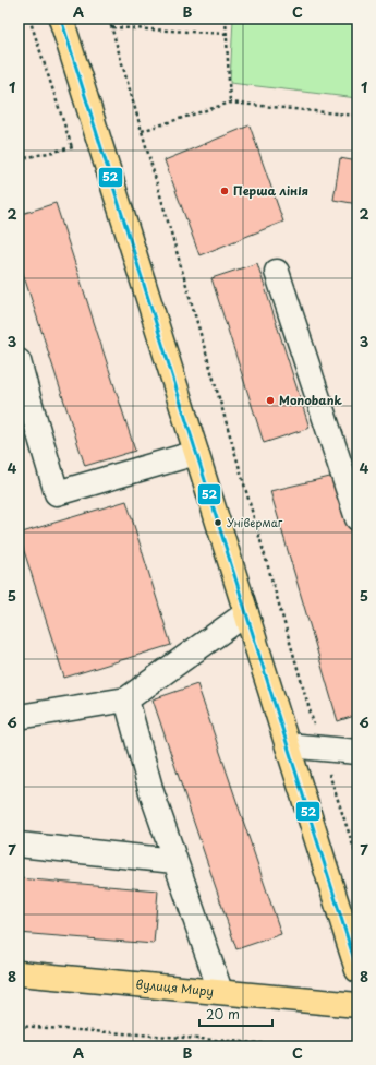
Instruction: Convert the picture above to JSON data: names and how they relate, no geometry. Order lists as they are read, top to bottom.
{
  "streets": {
    "main road": ["вулиця Миру"]
  },
  "places": ["Перша лінія", "Monobank", "Універмаг"],
  "lines": ["transit line 52"],
  "scale_bar": "20 m",
  "grid": {
    "columns": ["A", "B", "C"],
    "rows": [
      "1",
      "2",
      "3",
      "4",
      "5",
      "6",
      "7",
      "8"
    ]
  }
}
